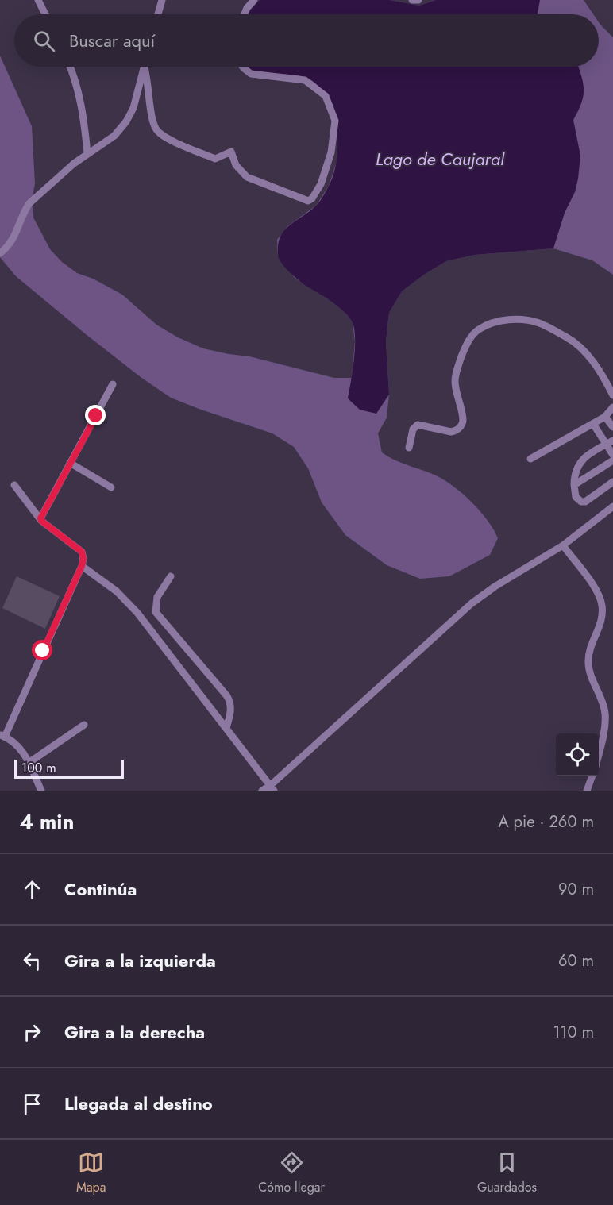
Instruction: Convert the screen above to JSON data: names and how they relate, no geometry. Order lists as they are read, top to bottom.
{
  "water": ["Lago de Caujaral"],
  "scale_bar": "100 m",
  "page": {
    "search": "Buscar aquí",
    "scale": "100 m",
    "heading": ["4 min", "A pie · 260 m"],
    "list": [
      ["Continúa", "90 m"],
      ["Gira a la izquierda", "60 m"],
      ["Gira a la derecha", "110 m"],
      "Llegada al destino"
    ],
    "nav": ["Mapa", "Cómo llegar", "Guardados"]
  }
}
